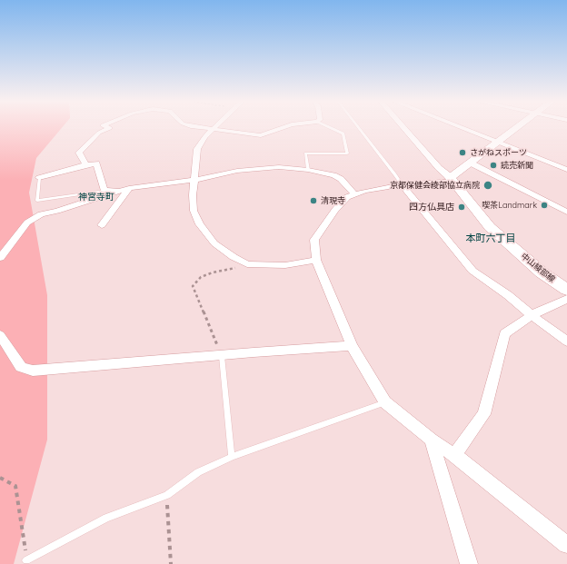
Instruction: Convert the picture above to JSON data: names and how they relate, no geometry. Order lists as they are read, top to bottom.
{
  "streets": {
    "main road": ["中山綾部線"]
  },
  "districts": ["神宮寺町", "本町六丁目"],
  "places": [
    "さがねスポーツ",
    "読売新聞",
    "京都保健会綾部協立病院",
    "清現寺",
    "喫茶Landmark",
    "四方仏具店"
  ]
}
